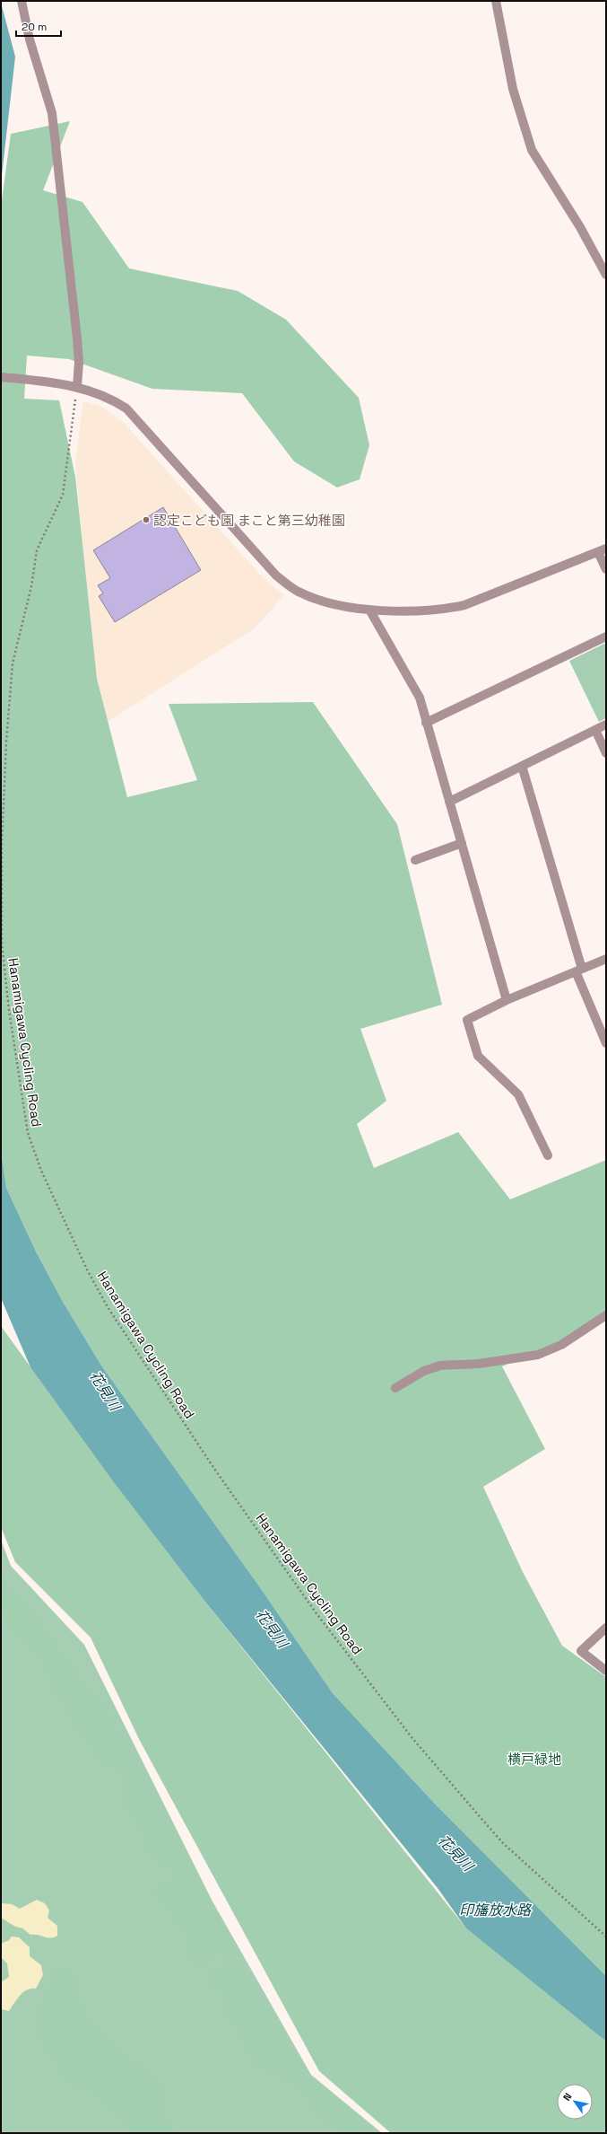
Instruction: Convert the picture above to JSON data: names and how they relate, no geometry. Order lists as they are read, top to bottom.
{
  "streets": {
    "path": ["Hanamigawa Cycling Road"]
  },
  "water": ["花見川", "印旛放水路"],
  "parks": ["横戸緑地"],
  "places": ["認定こども園 まこと第三幼稚園"],
  "scale_bar": "20 m",
  "north": "top left"
}
